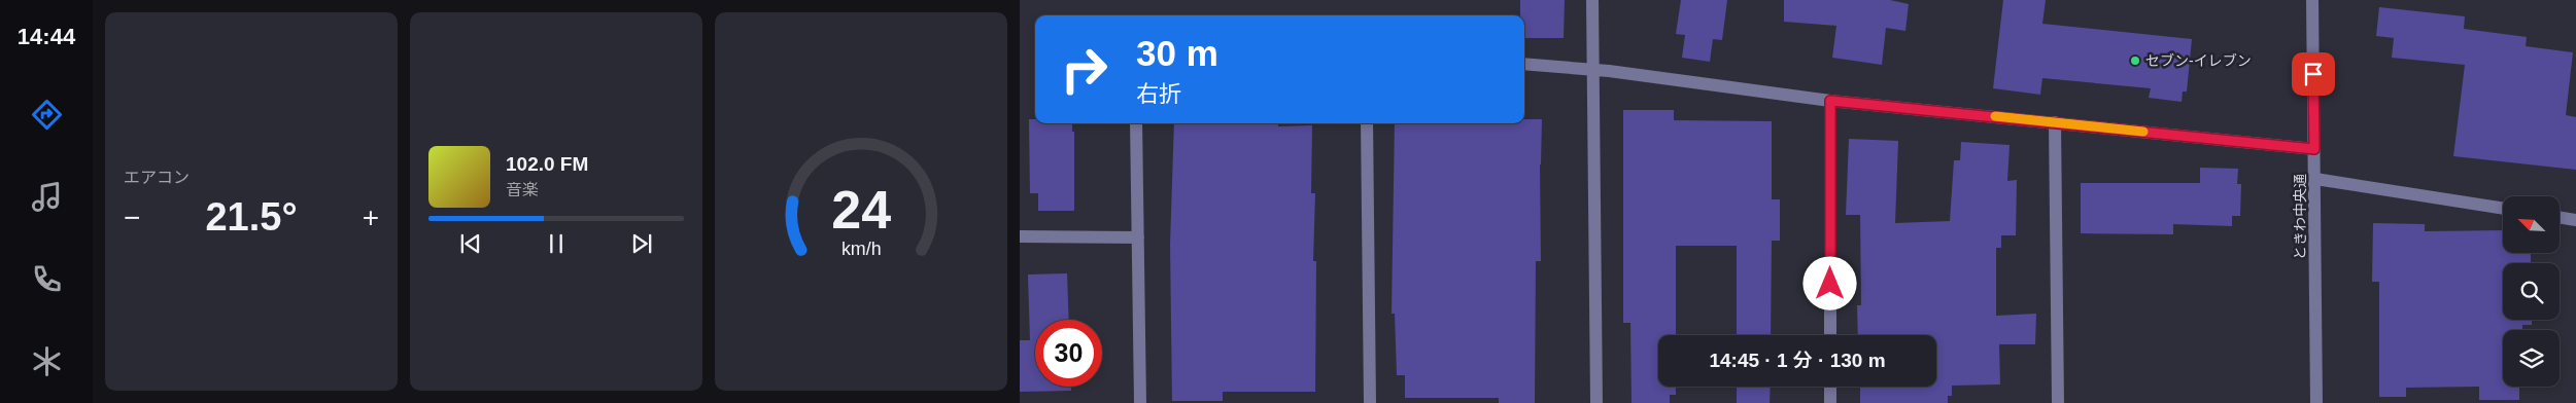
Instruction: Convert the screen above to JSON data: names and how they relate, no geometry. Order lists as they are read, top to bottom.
{
  "streets": {
    "street": ["ときわ中央通"]
  },
  "places": ["セブン-イレブン"],
  "north": "top left",
  "page": {
    "tabs": "14:44",
    "tile": "エアコン",
    "turn": ["30 m", "右折"],
    "song": ["102.0 FM", "音楽"],
    "heat": ["−", "21.5°", "+"],
    "limit": "30",
    "trip": "14:45 · 1 分 · 130 m",
    "gauge": ["24", "km/h"]
  }
}
